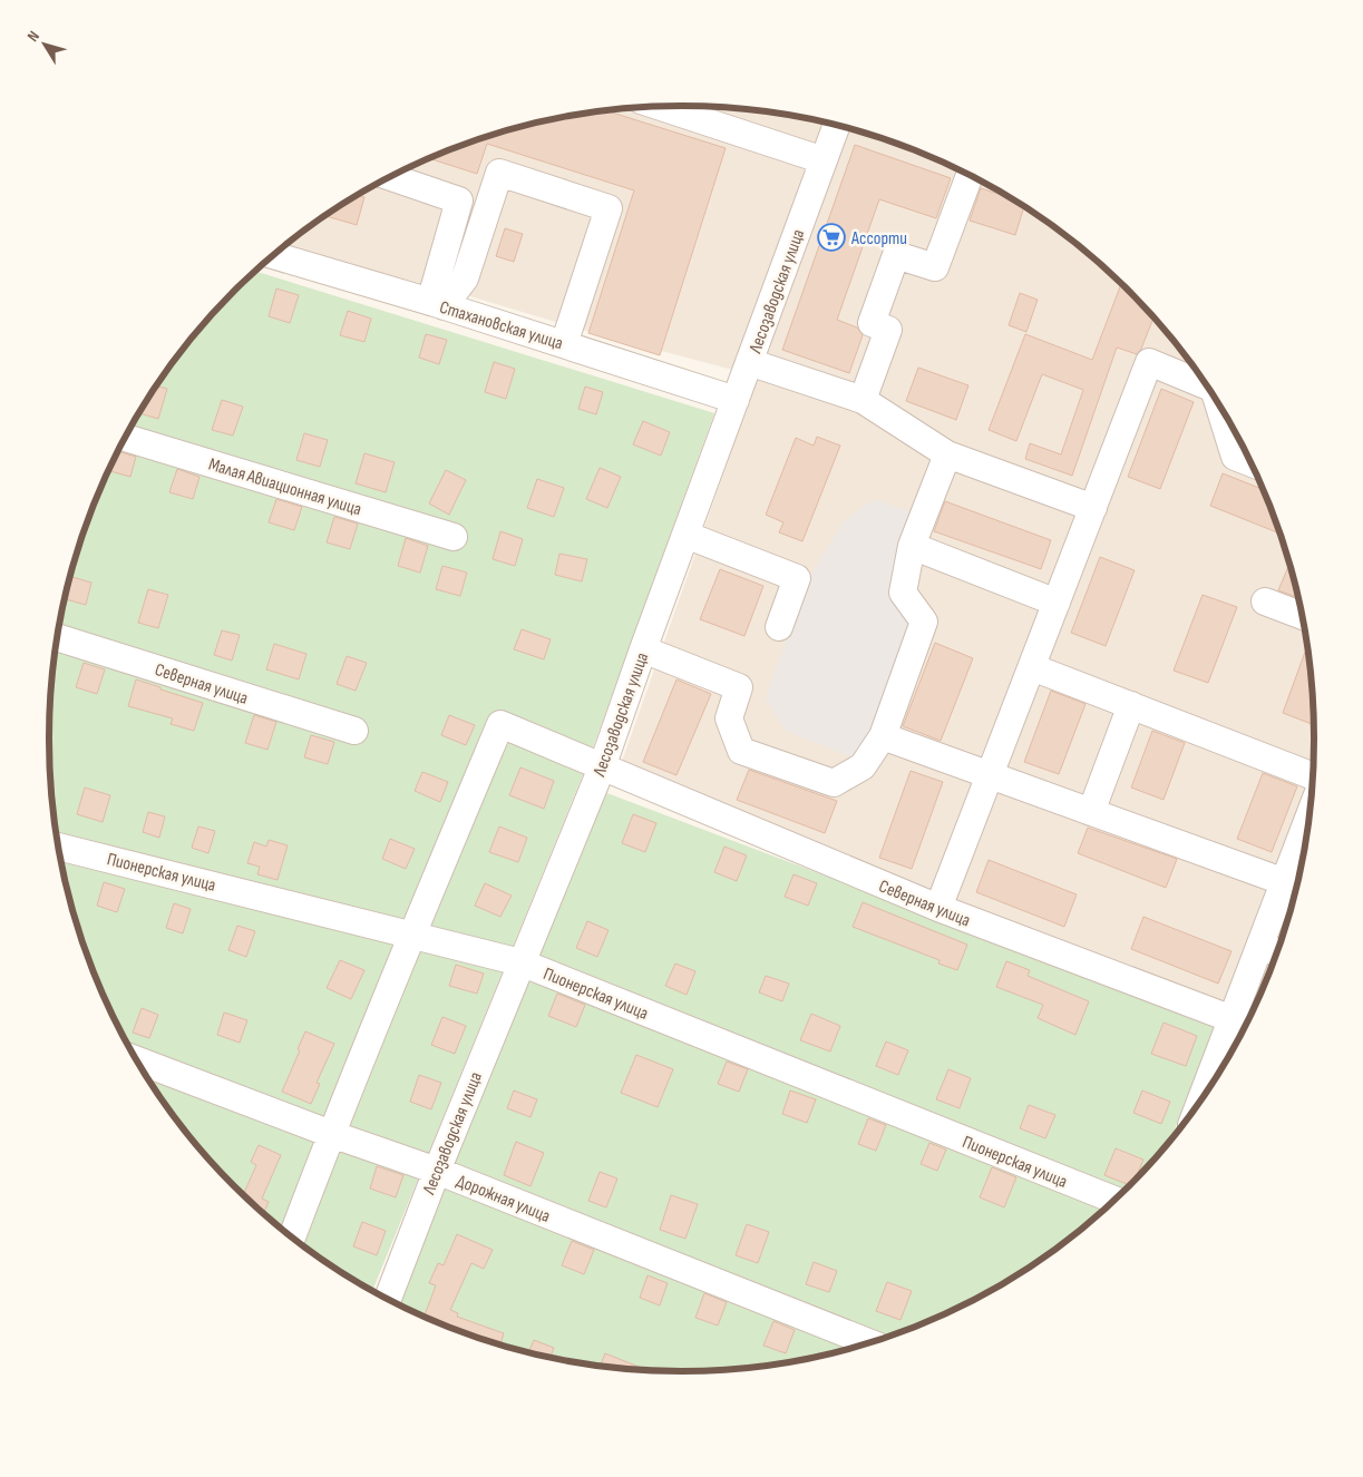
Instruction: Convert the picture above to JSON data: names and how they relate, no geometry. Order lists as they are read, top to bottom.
{
  "streets": {
    "street": [
      "Лесозаводская улица",
      "Стахановская улица",
      "Малая Авиационная улица",
      "Северная улица",
      "Пионерская улица",
      "Дорожная улица"
    ]
  },
  "crossings": [
    ["Лесозаводская улица", "Стахановская улица"],
    ["Лесозаводская улица", "Северная улица"],
    ["Лесозаводская улица", "Пионерская улица"],
    ["Лесозаводская улица", "Дорожная улица"],
    ["Северная улица", "Пионерская улица"]
  ],
  "places": {
    "supermarket": ["Ассорти"]
  },
  "north": "top left"
}
